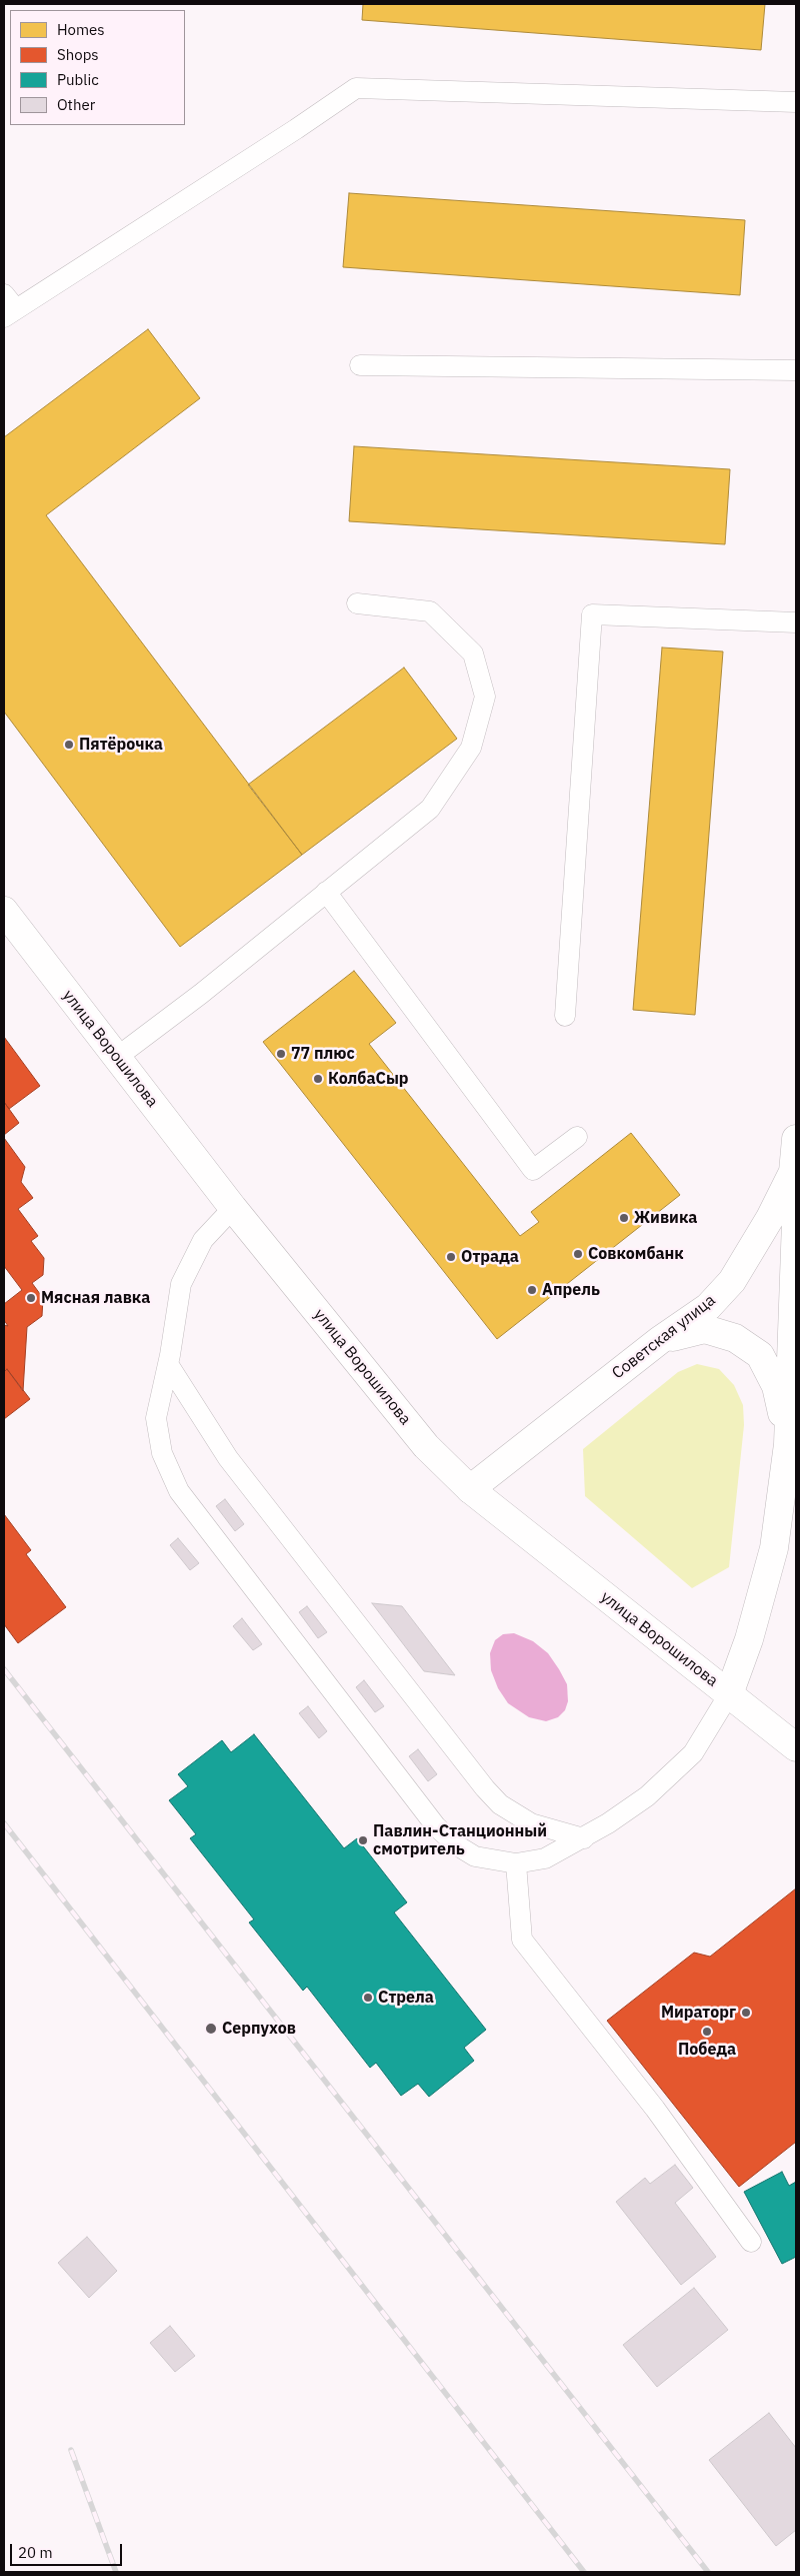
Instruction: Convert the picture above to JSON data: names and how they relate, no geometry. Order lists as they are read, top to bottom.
{
  "streets": {
    "street": ["улица Ворошилова", "Советская улица"]
  },
  "crossings": [
    ["улица Ворошилова", "Советская улица"]
  ],
  "places": [
    "Пятёрочка",
    "77 плюс",
    "КолбаСыр",
    "Живика",
    "Совкомбанк",
    "Отрада",
    "Апрель",
    "Мясная лавка",
    "Павлин-Станционный смотритель",
    "Стрела",
    "Мираторг",
    "Серпухов",
    "Победа"
  ],
  "legend": [
    "Homes",
    "Shops",
    "Public",
    "Other"
  ],
  "scale_bar": "20 m"
}
